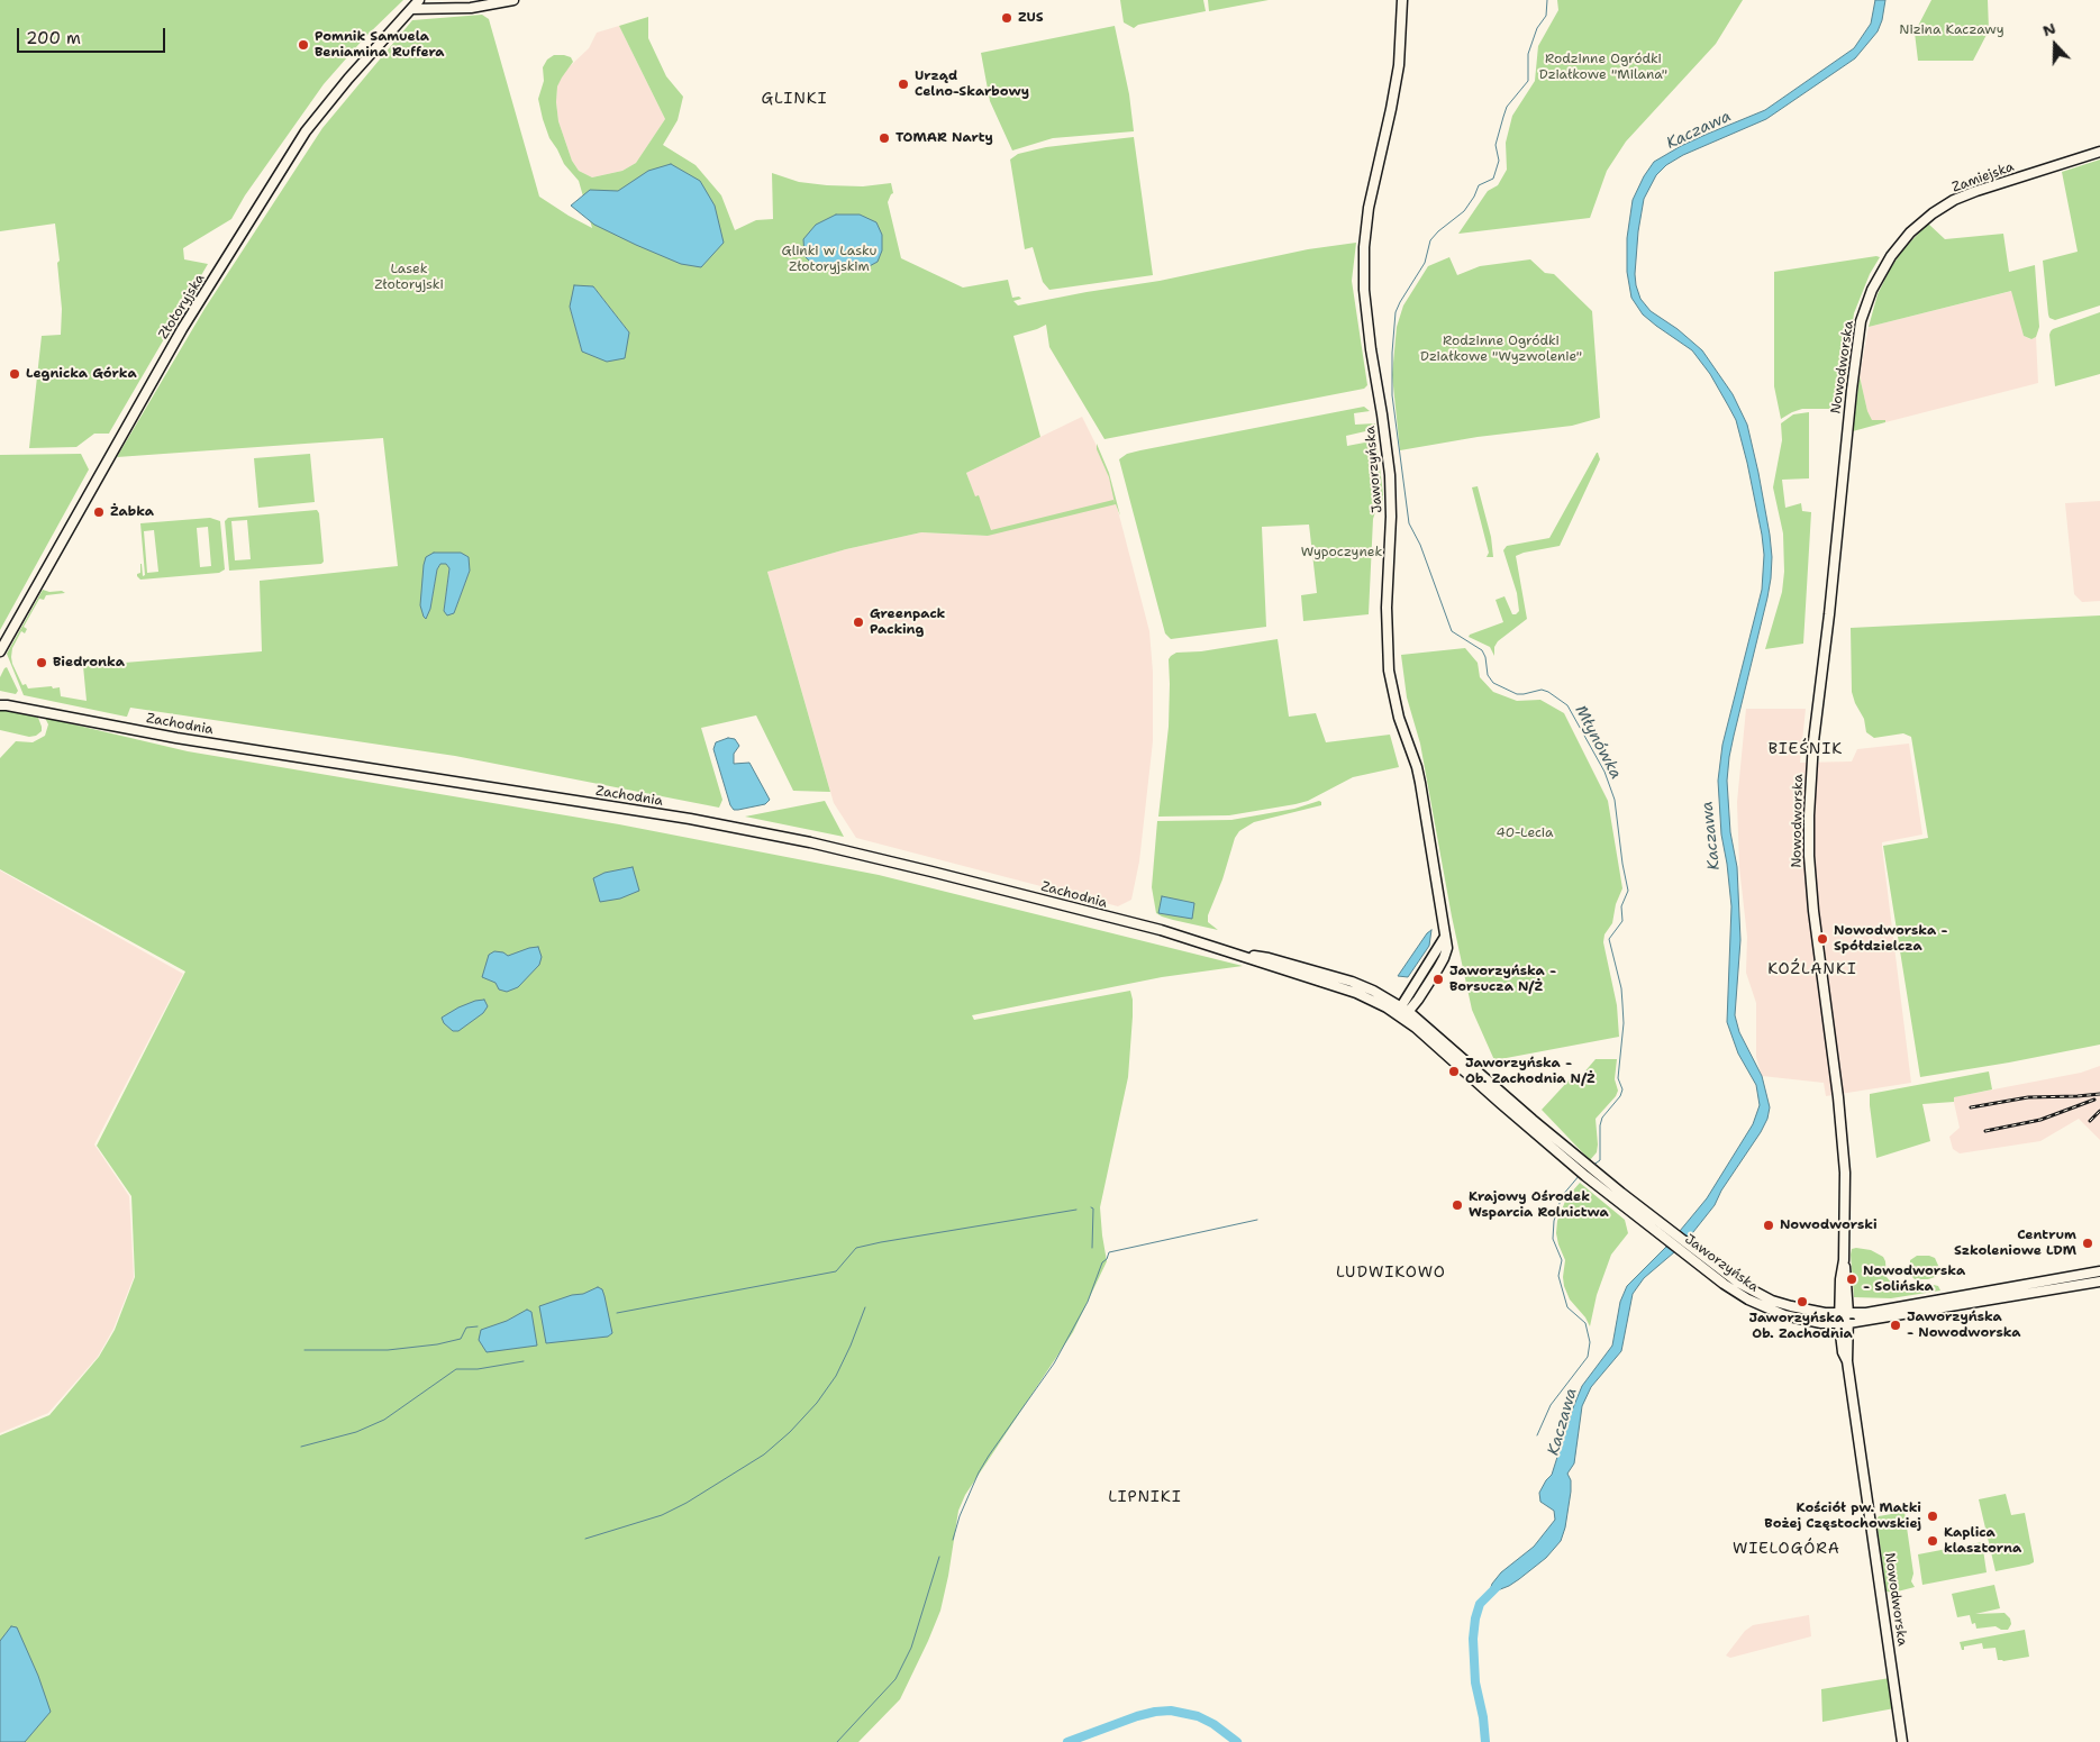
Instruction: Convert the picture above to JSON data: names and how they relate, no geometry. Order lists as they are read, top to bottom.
{
  "streets": {
    "street": [
      "Zamiejska",
      "Złotoryjska",
      "Nowodworska",
      "Jaworzyńska",
      "Zachodnia"
    ]
  },
  "crossings": [
    ["Zamiejska", "Nowodworska"],
    ["Nowodworska", "Jaworzyńska"],
    ["Jaworzyńska", "Zachodnia"]
  ],
  "districts": [
    "GLINKI",
    "BIEŚNIK",
    "KOŹLANKI",
    "LUDWIKOWO",
    "LIPNIKI",
    "WIELOGÓRA"
  ],
  "water": ["Kaczawa", "Młynówka"],
  "parks": [
    "Nizina Kaczawy",
    "Rodzinne Ogródki Działkowe \"Milana\"",
    "Glinki w Lasku Złotoryjskim",
    "Lasek Złotoryjski",
    "Rodzinne Ogródki Działkowe \"Wyzwolenie\"",
    "Wypoczynek",
    "40-Lecia"
  ],
  "places": [
    "ZUS",
    "Pomnik Samuela Beniamina Ruffera",
    "Urząd Celno-Skarbowy",
    "TOMAR Narty",
    "Legnicka Górka",
    "Żabka",
    "Greenpack Packing",
    "Biedronka",
    "Nowodworska - Spółdzielcza",
    "Jaworzyńska - Borsucza N/Ż",
    "Jaworzyńska - Ob. Zachodnia N/Ż",
    "Krajowy Ośrodek Wsparcia Rolnictwa",
    "Nowodworski",
    "Centrum Szkoleniowe LDM",
    "Nowodworska - Solińska",
    "Jaworzyńska - Ob. Zachodnia",
    "Jaworzyńska - Nowodworska",
    "Kościół pw. Matki Bożej Częstochowskiej",
    "Kaplica klasztorna"
  ],
  "scale_bar": "200 m",
  "north": "top"
}
